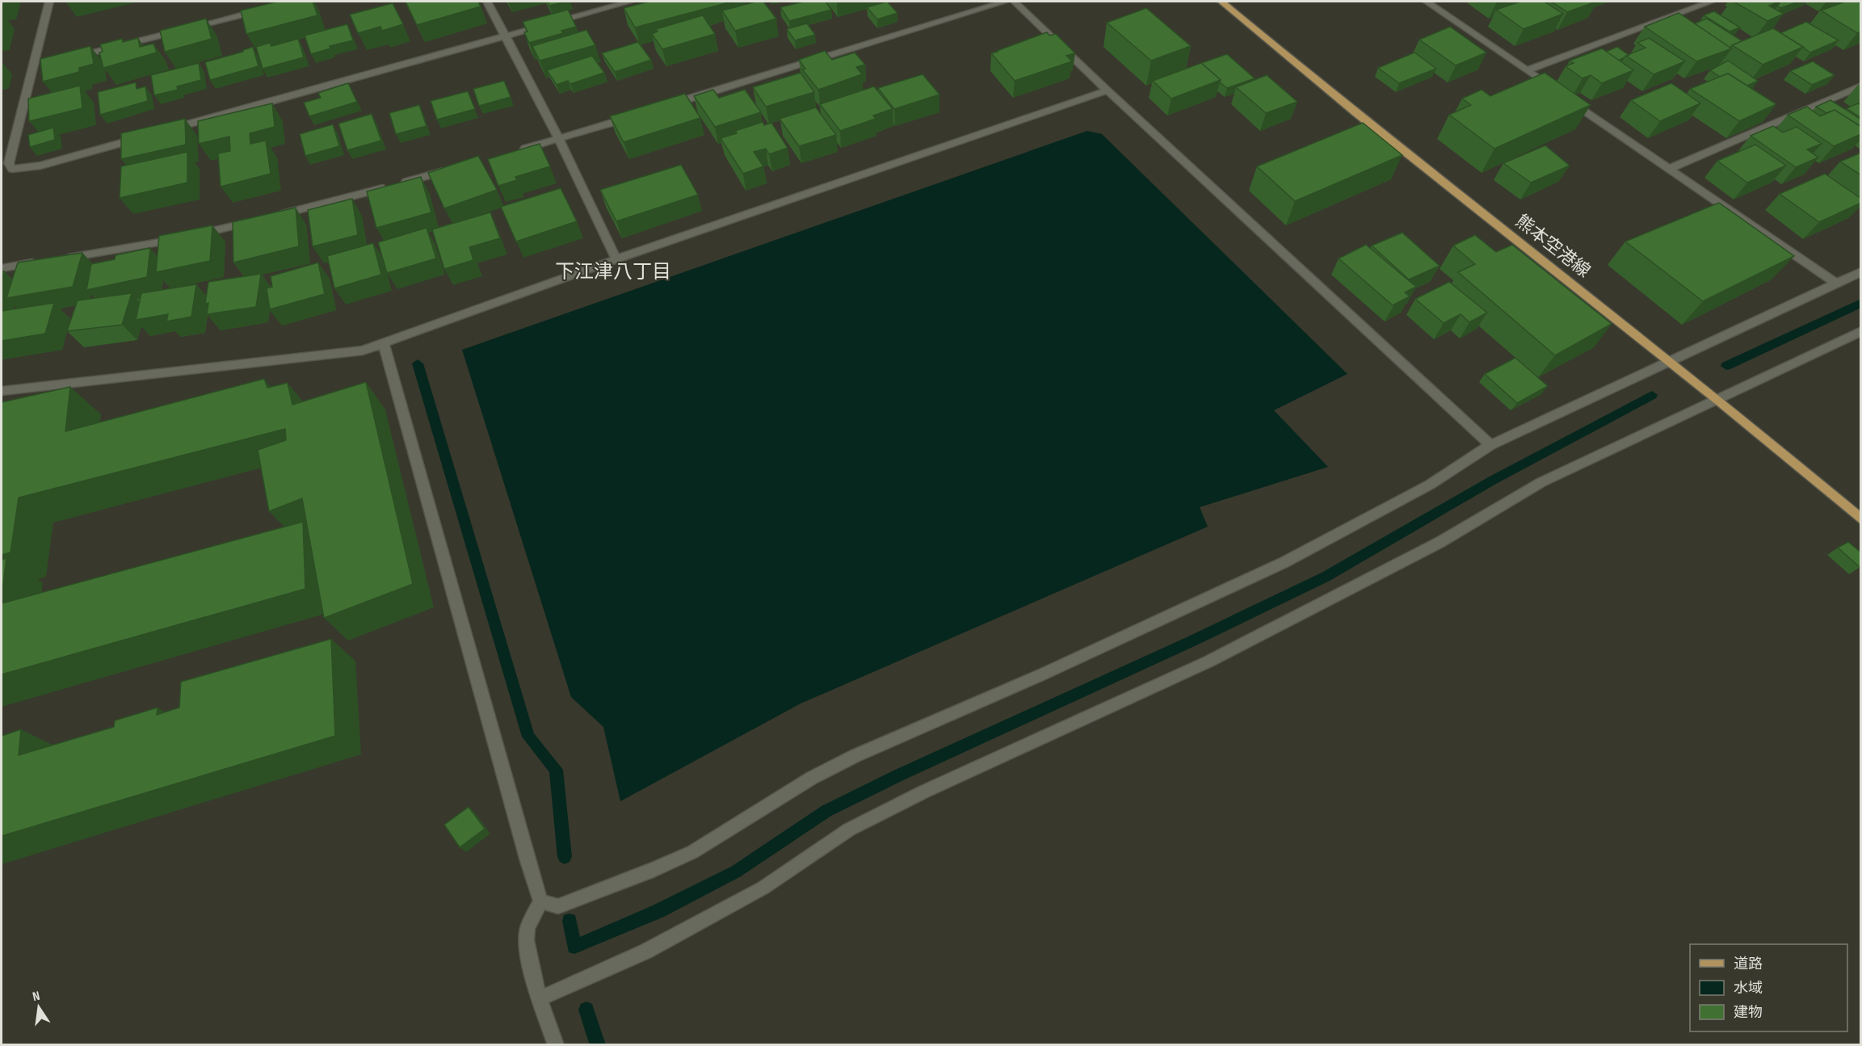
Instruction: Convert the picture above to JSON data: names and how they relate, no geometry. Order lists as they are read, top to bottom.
{
  "streets": {
    "main road": ["熊本空港線"]
  },
  "districts": ["下江津八丁目"],
  "legend": ["道路", "水域", "建物"],
  "north": "top"
}
